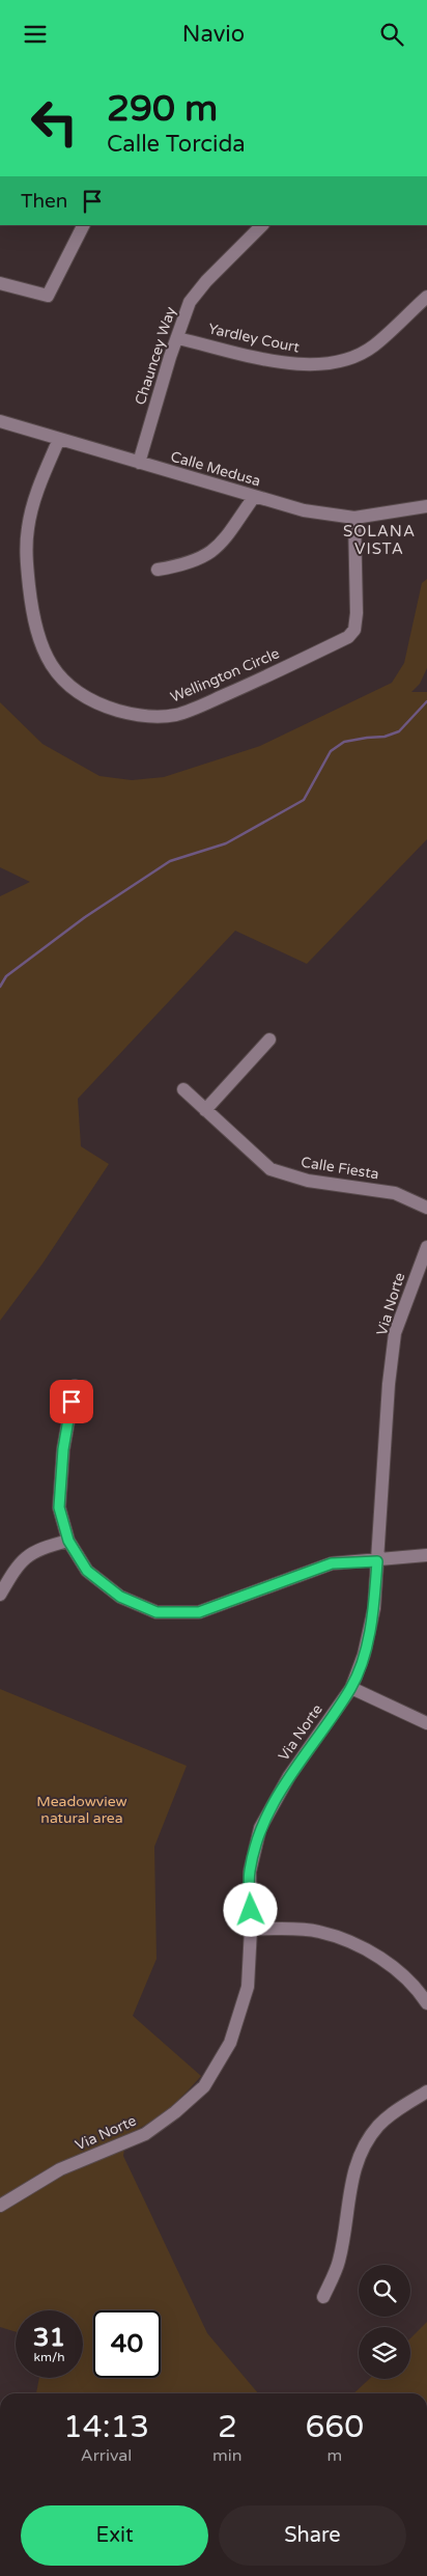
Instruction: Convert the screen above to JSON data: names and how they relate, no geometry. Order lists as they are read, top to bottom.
{
  "streets": {
    "street": [
      "Yardley Court",
      "Chauncey Way",
      "Calle Medusa",
      "Wellington Circle",
      "Calle Fiesta",
      "Via Norte"
    ]
  },
  "crossings": [
    ["Yardley Court", "Chauncey Way"],
    ["Chauncey Way", "Calle Medusa"],
    ["Calle Medusa", "Wellington Circle"]
  ],
  "districts": ["SOLANA VISTA"],
  "parks": ["Meadowview natural area"],
  "page": {
    "header": "Navio",
    "turn": ["290 m", "Calle Torcida"],
    "then": "Then",
    "speed": "31 km/h",
    "limit": "40",
    "eta": [
      "14:13",
      "Arrival",
      "2",
      "min",
      "660",
      "m"
    ],
    "buttons": ["Exit", "Share"]
  }
}
